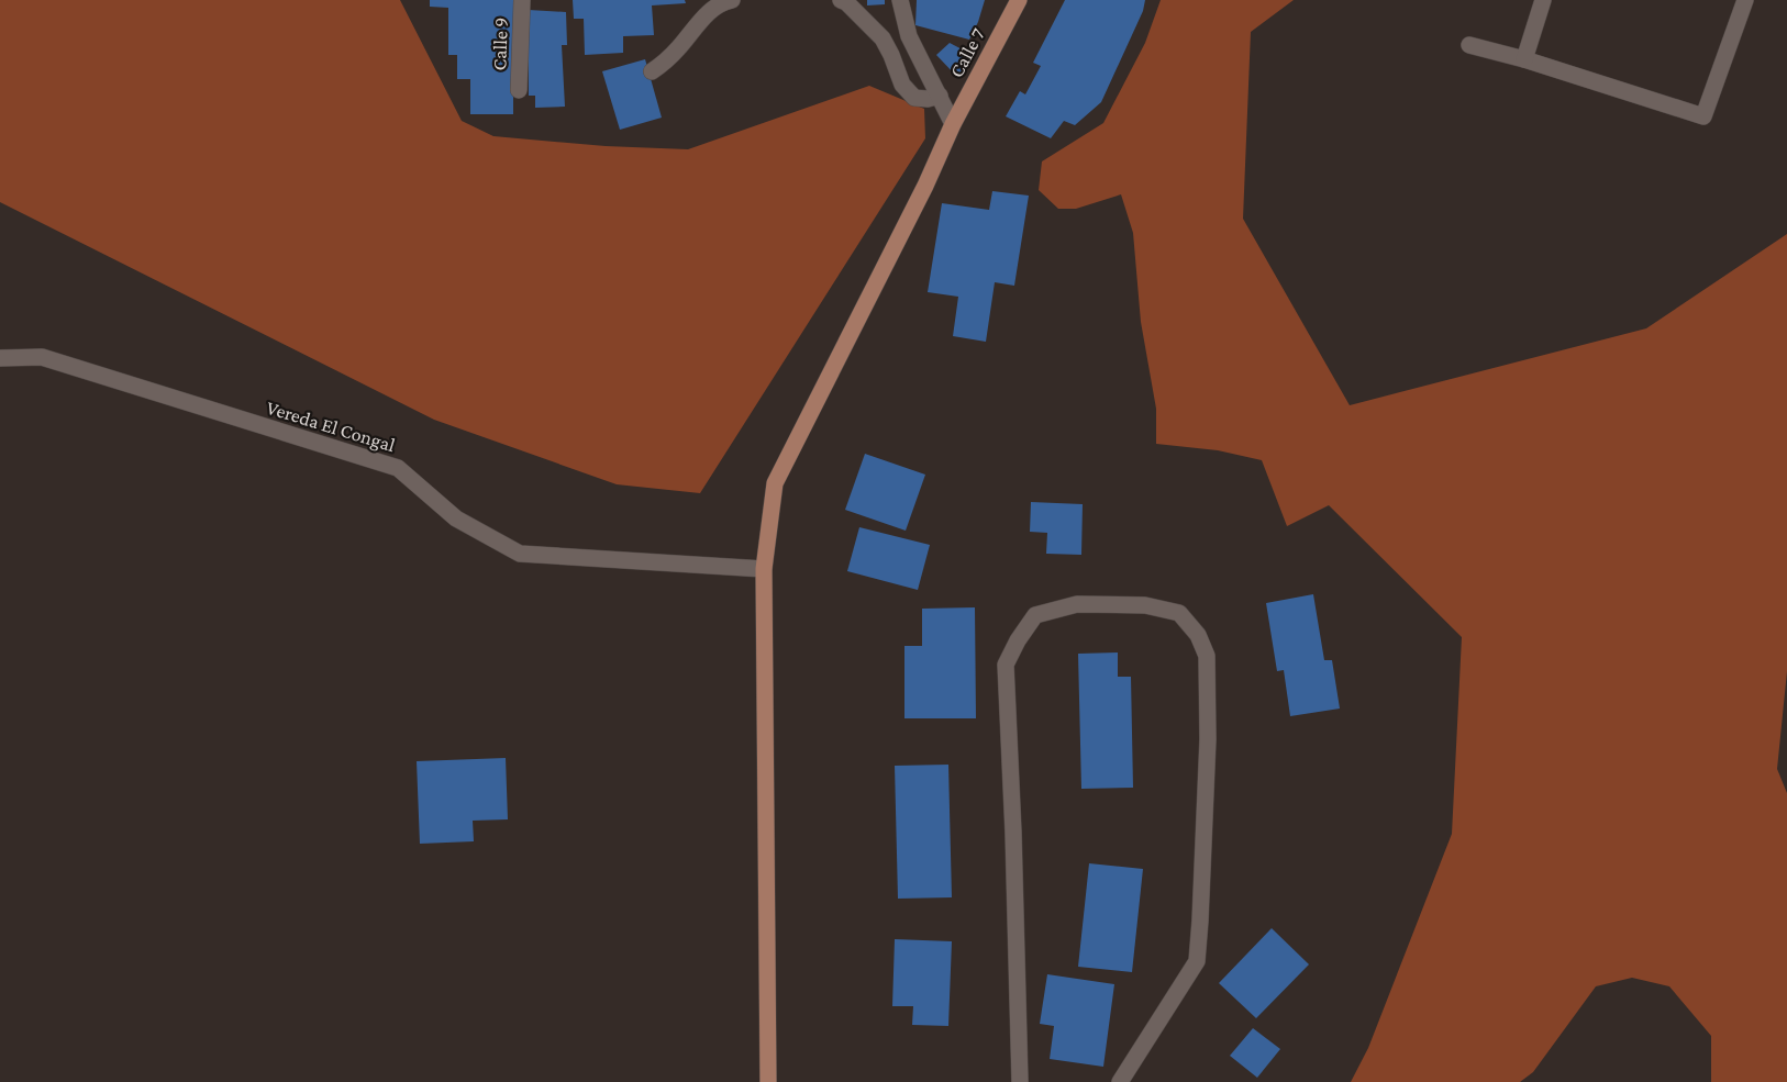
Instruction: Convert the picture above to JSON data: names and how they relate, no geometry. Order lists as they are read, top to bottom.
{
  "streets": {
    "main road": ["Calle 7"],
    "street": ["Calle 9", "Vereda El Congal"]
  },
  "crossings": [
    ["Calle 7", "Vereda El Congal"]
  ]
}
